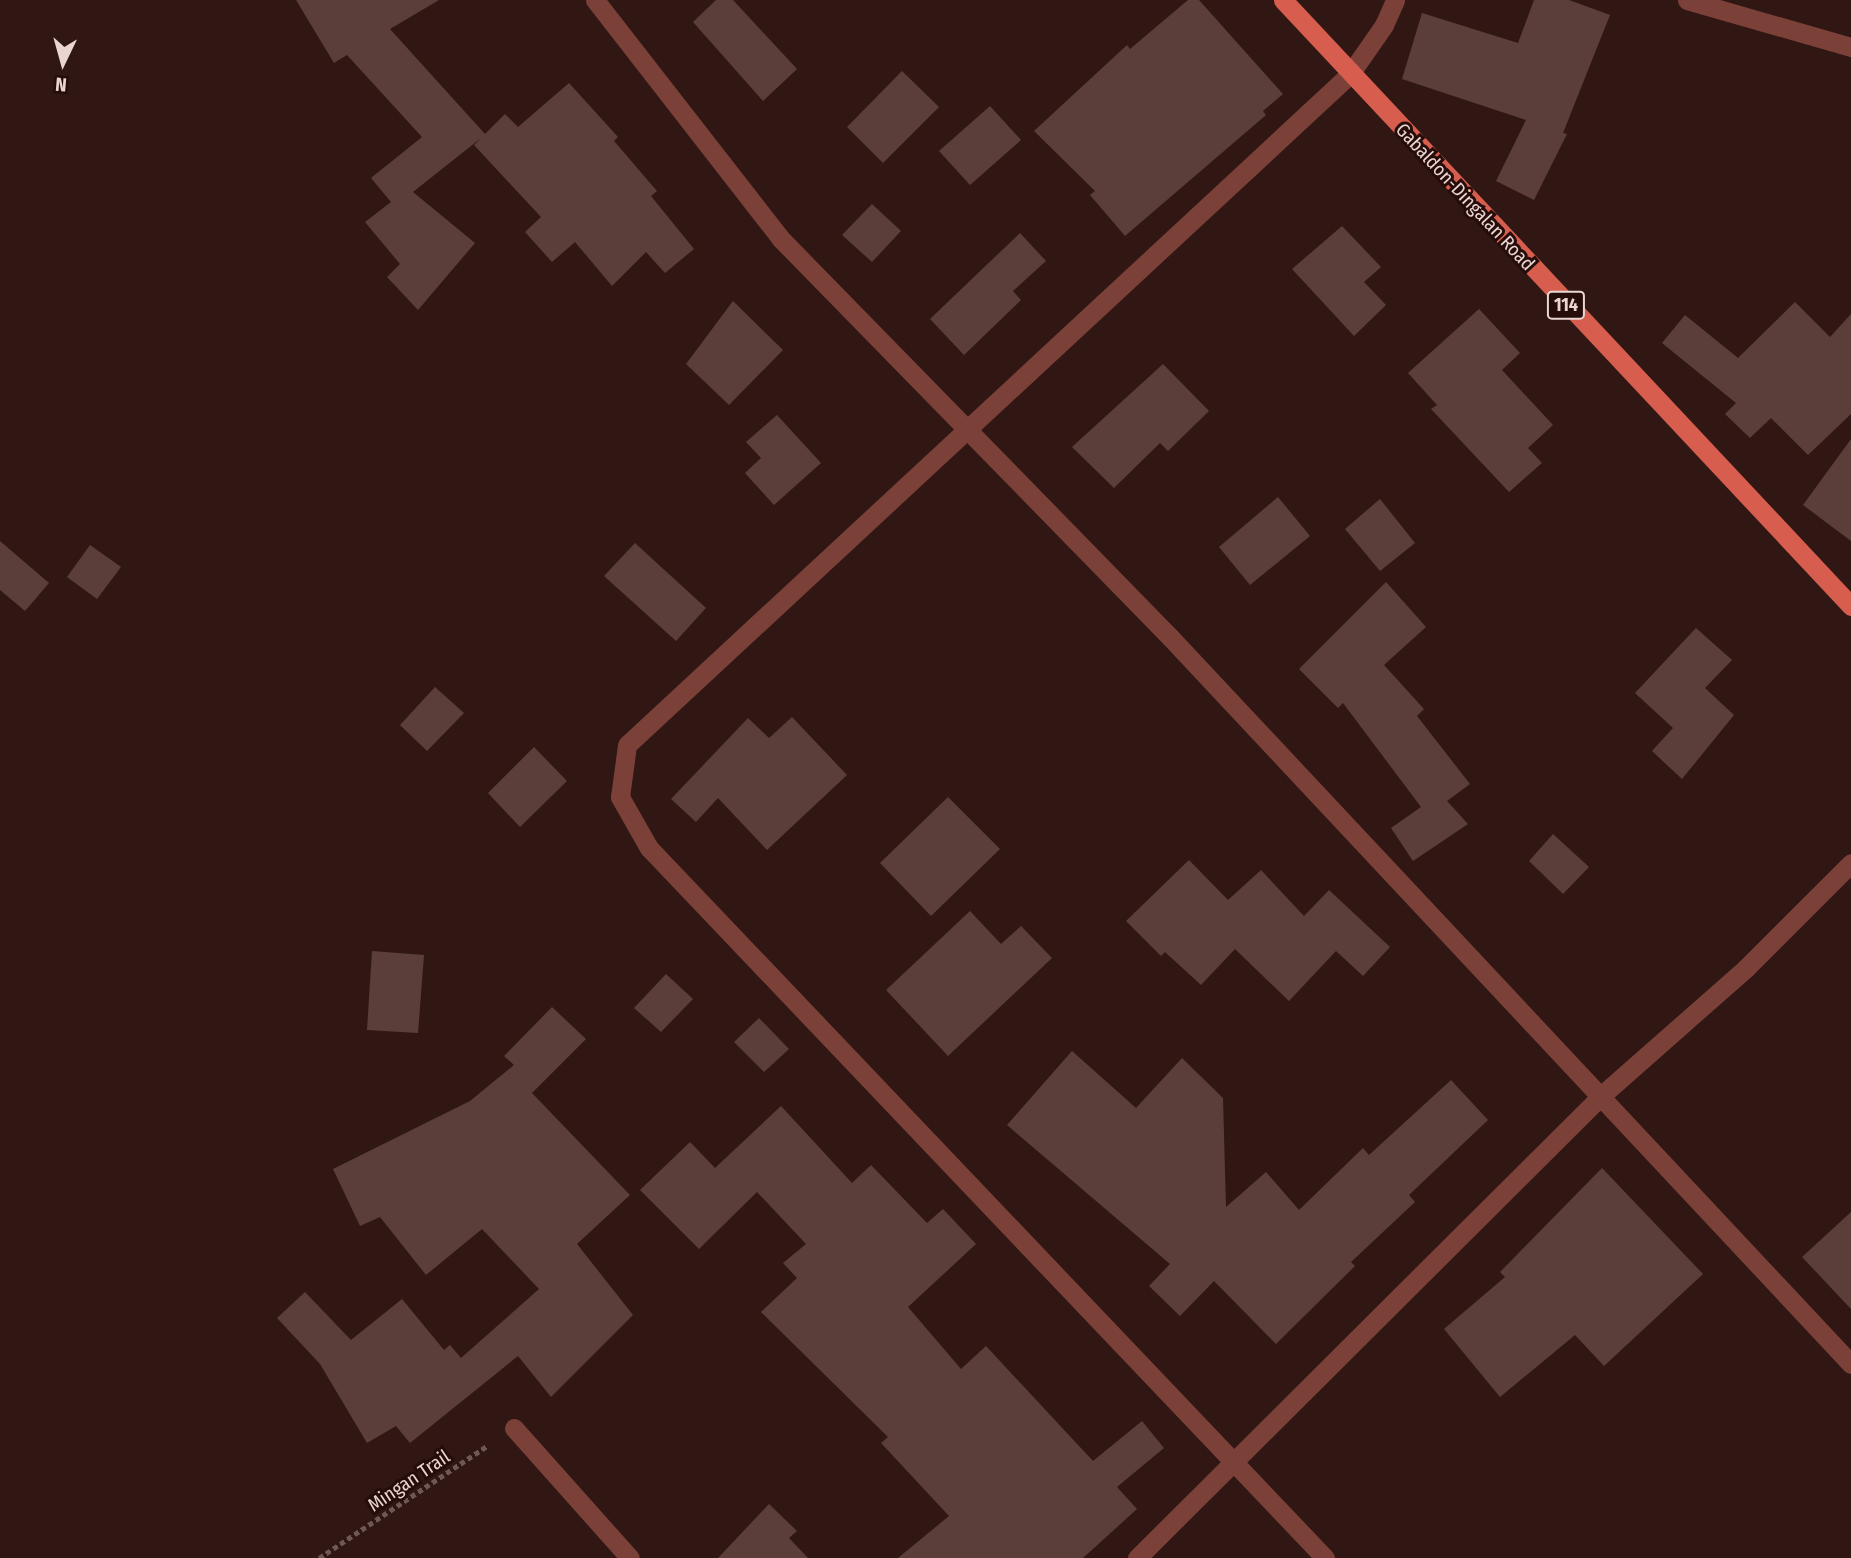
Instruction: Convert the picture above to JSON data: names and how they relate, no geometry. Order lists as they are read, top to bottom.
{
  "streets": {
    "main road": ["Gabaldon-Dingalan Road", "114"],
    "path": ["Mingan Trail"]
  },
  "north": "bottom"
}
